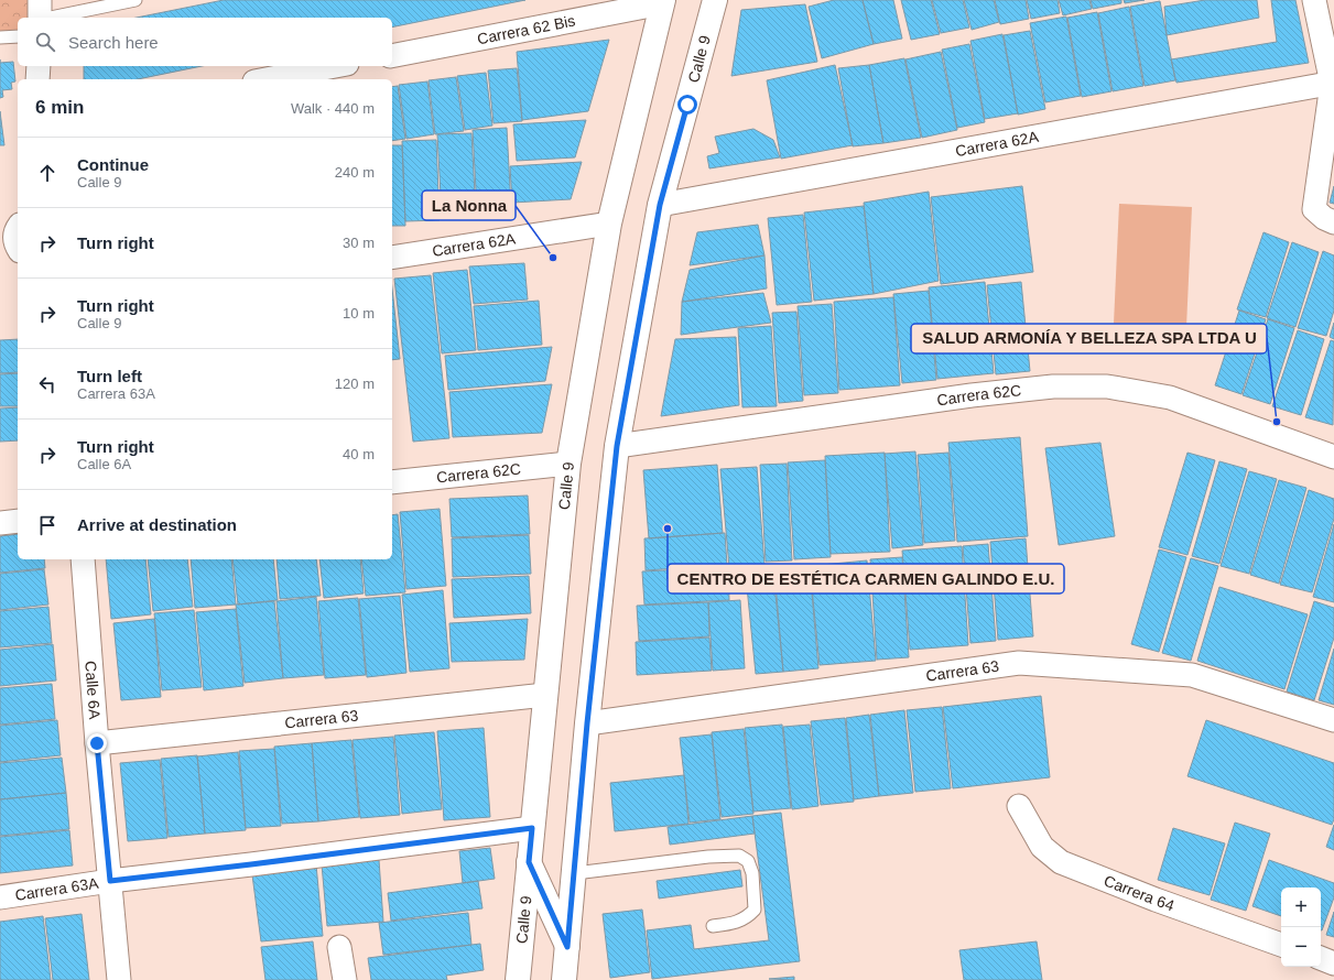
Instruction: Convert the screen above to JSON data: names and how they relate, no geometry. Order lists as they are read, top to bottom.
{
  "streets": {
    "main road": ["Calle 9"],
    "street": [
      "Carrera 62 Bis",
      "Carrera 62A",
      "Carrera 62C",
      "Carrera 63",
      "Calle 6A",
      "Carrera 63A",
      "Carrera 64"
    ]
  },
  "crossings": [
    ["Carrera 62 Bis", "Calle 9"],
    ["Calle 9", "Carrera 62A"],
    ["Calle 9", "Carrera 62C"],
    ["Calle 9", "Carrera 63"],
    ["Calle 9", "Carrera 63A"],
    ["Carrera 63", "Calle 6A"],
    ["Calle 6A", "Carrera 63A"]
  ],
  "places": ["La Nonna", "SALUD ARMONÍA Y BELLEZA SPA LTDA U", "CENTRO DE ESTÉTICA CARMEN GALINDO E.U."],
  "page": {
    "search": "Search here",
    "heading": ["6 min", "Walk · 440 m"],
    "list": [
      ["Continue", "Calle 9", "240 m"],
      ["Turn right", "30 m"],
      ["Turn right", "Calle 9", "10 m"],
      ["Turn left", "Carrera 63A", "120 m"],
      ["Turn right", "Calle 6A", "40 m"],
      "Arrive at destination"
    ],
    "map_buttons": ["+", "−"]
  }
}
